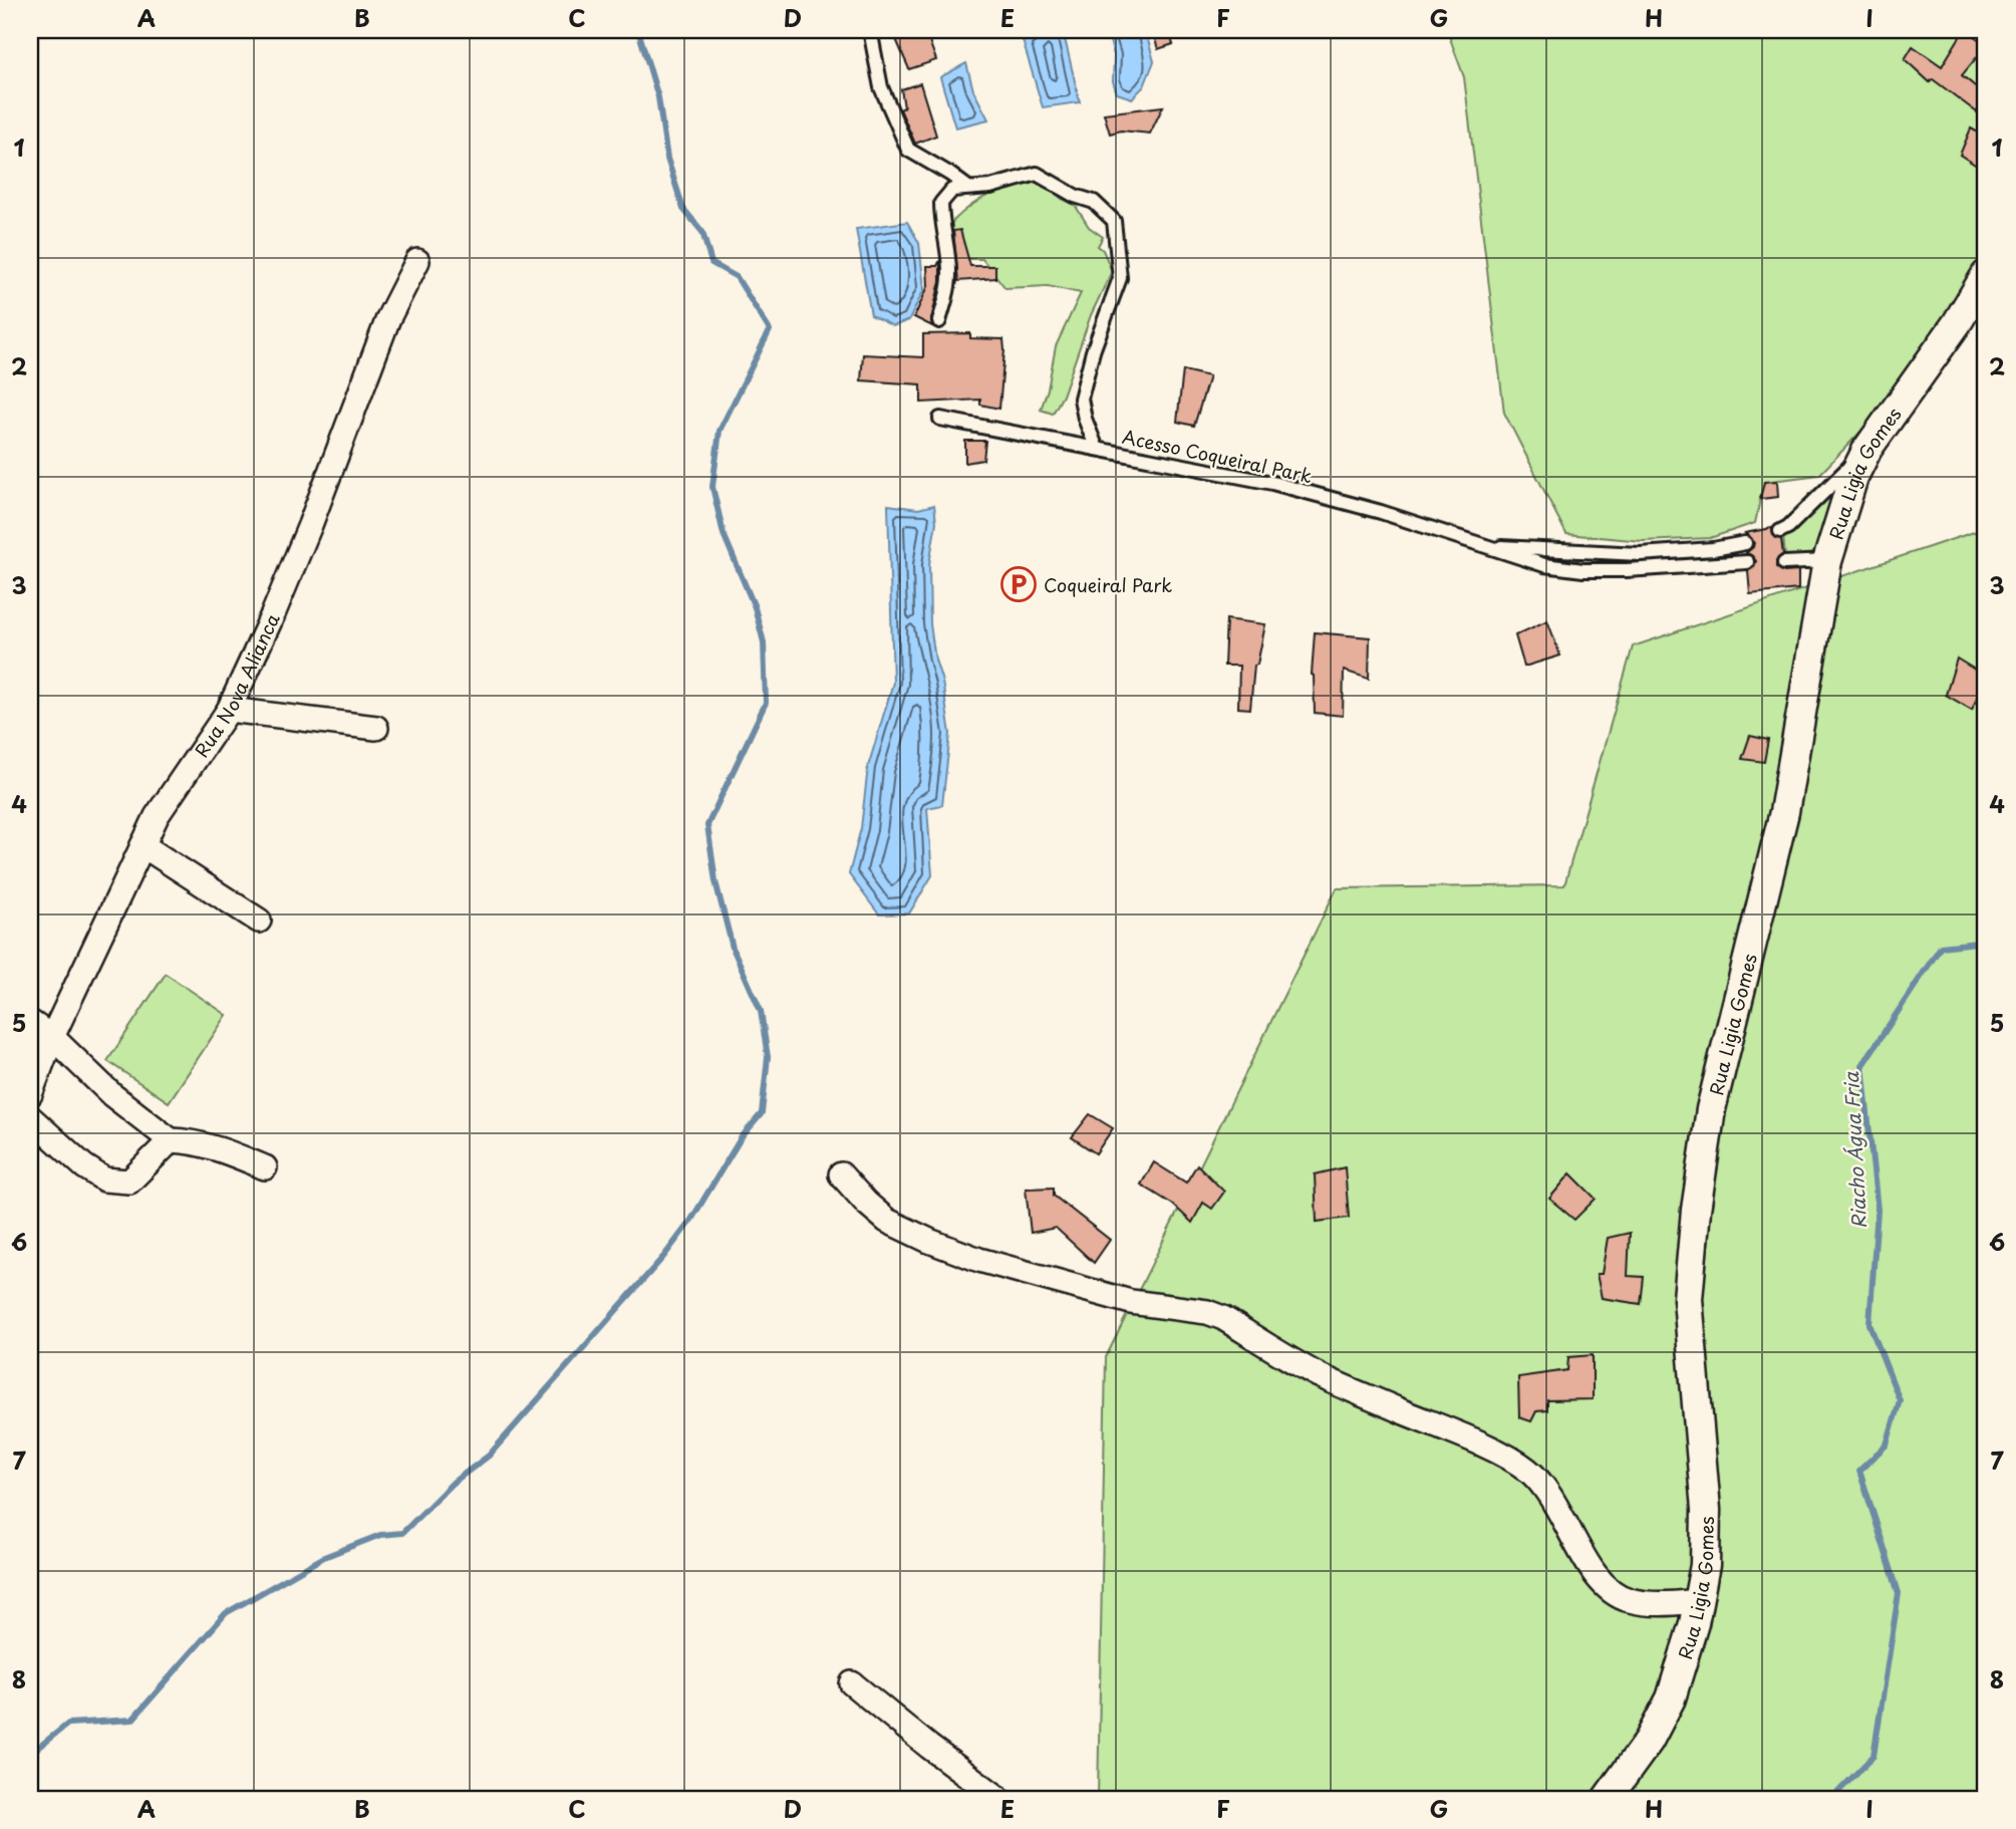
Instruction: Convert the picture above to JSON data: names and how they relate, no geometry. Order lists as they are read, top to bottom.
{
  "streets": {
    "street": ["Rua Ligia Gomes", "Rua Nova Alianca"],
    "lane": ["Acesso Coqueiral Park"]
  },
  "water": ["Riacho Água Fria"],
  "places": {
    "parking": ["Coqueiral Park"]
  },
  "grid": {
    "columns": [
      "A",
      "B",
      "C",
      "D",
      "E",
      "F",
      "G",
      "H",
      "I"
    ],
    "rows": [
      "1",
      "2",
      "3",
      "4",
      "5",
      "6",
      "7",
      "8"
    ]
  }
}
